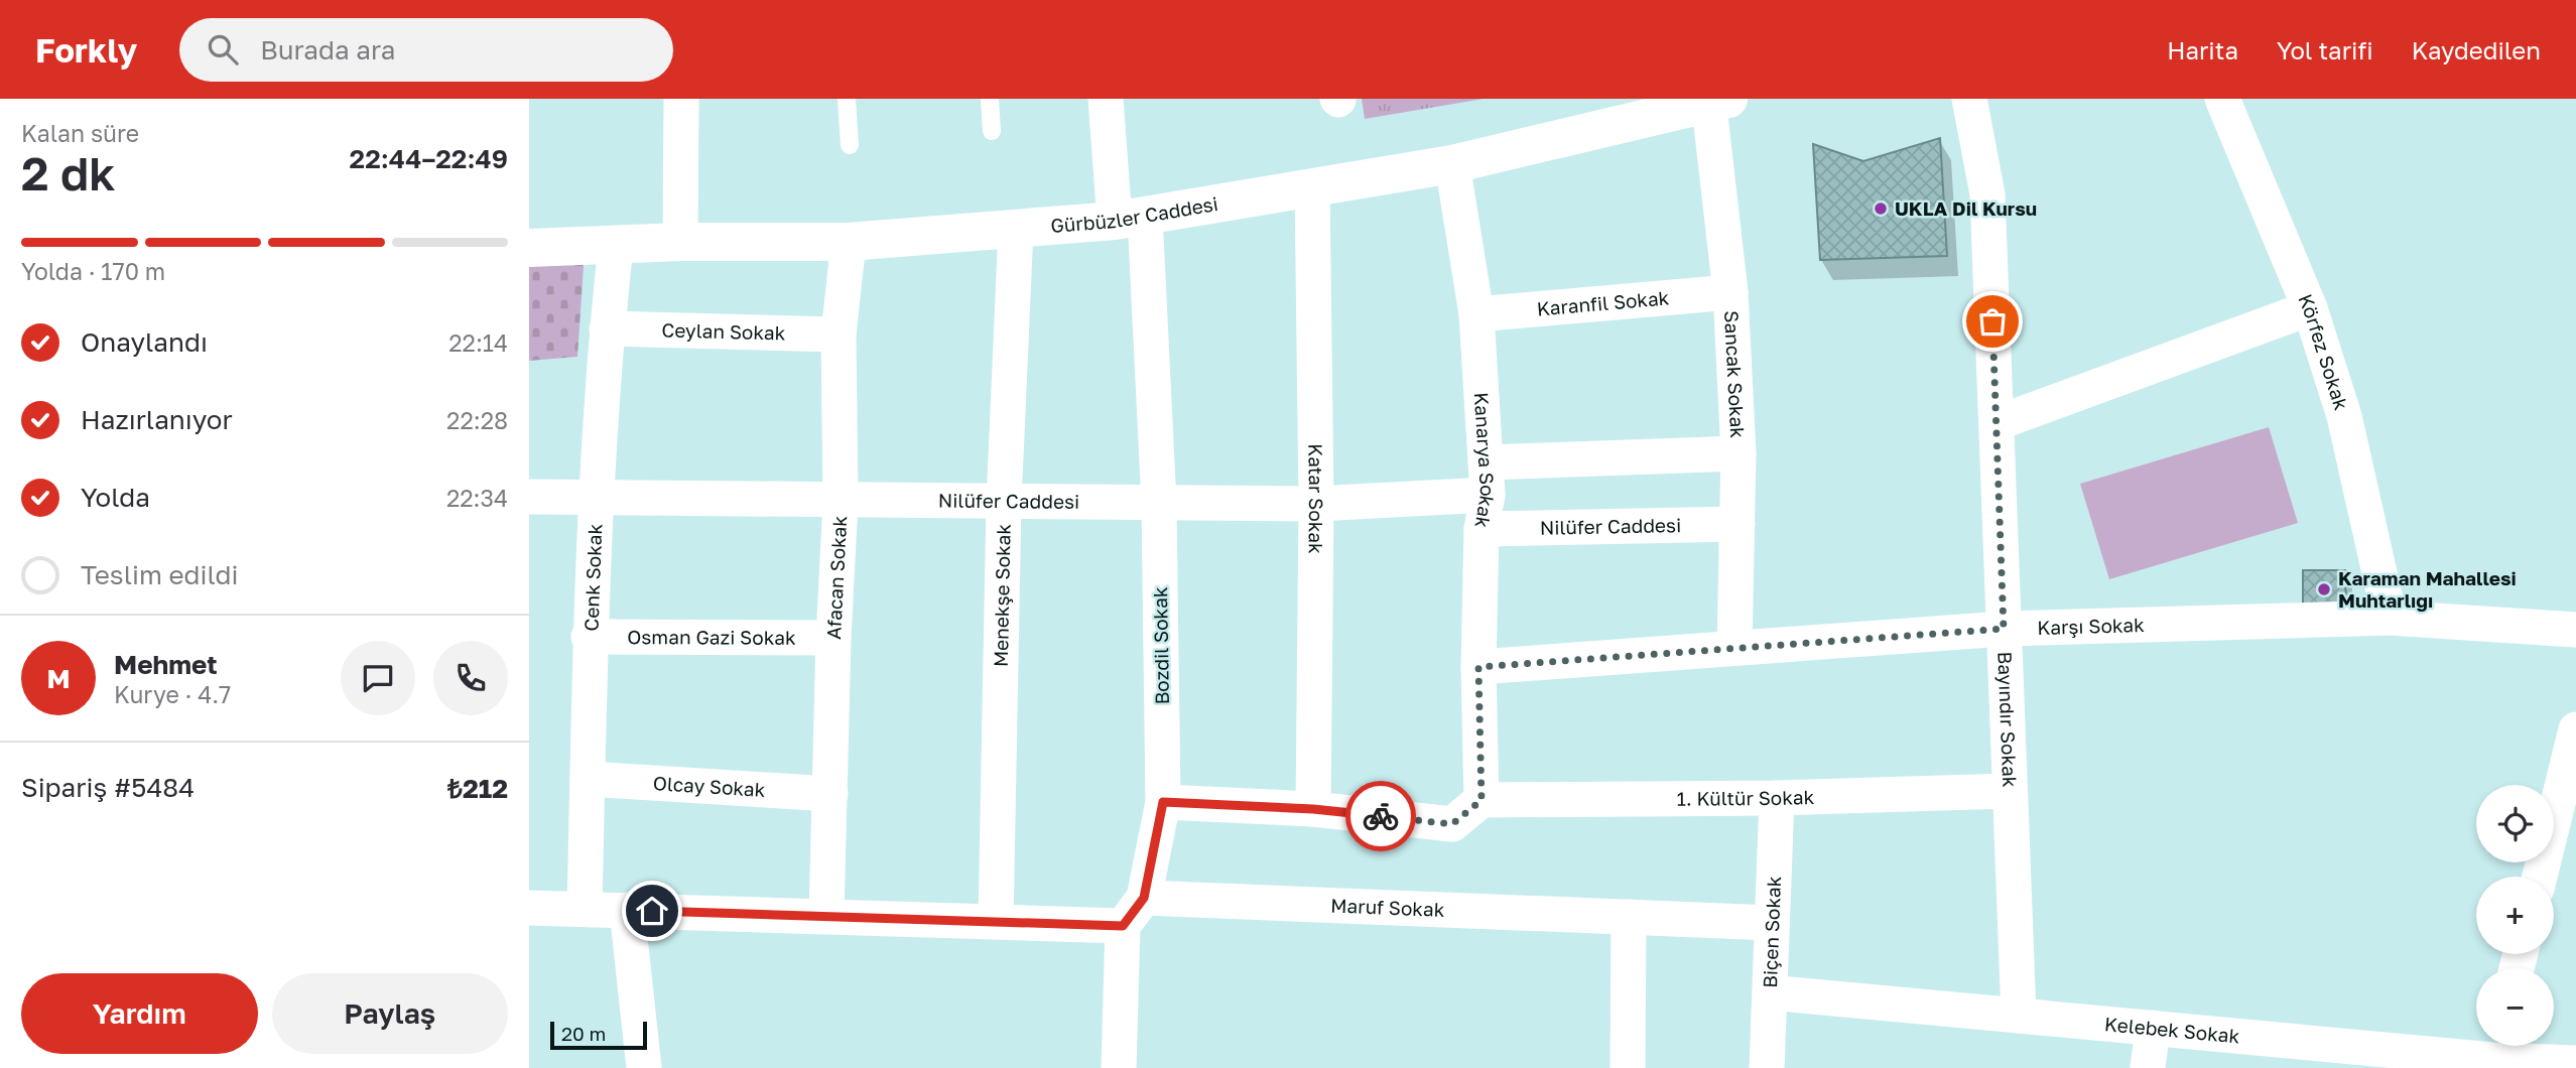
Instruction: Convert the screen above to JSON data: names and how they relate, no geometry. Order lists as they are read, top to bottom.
{
  "streets": {
    "street": [
      "Gürbüzler Caddesi",
      "Karanfil Sokak",
      "Ceylan Sokak",
      "Körfez Sokak",
      "Sancak Sokak",
      "Kanarya Sokak",
      "Katar Sokak",
      "Nilüfer Caddesi",
      "Cenk Sokak",
      "Afacan Sokak",
      "Menekşe Sokak",
      "Karşı Sokak",
      "Osman Gazi Sokak",
      "Bozdil Sokak",
      "Bayındır Sokak",
      "Olcay Sokak",
      "1. Kültür Sokak",
      "Maruf Sokak",
      "Biçen Sokak",
      "Kelebek Sokak"
    ]
  },
  "crossings": [
    ["Gürbüzler Caddesi", "Sancak Sokak"],
    ["Gürbüzler Caddesi", "Kanarya Sokak"],
    ["Gürbüzler Caddesi", "Katar Sokak"],
    ["Gürbüzler Caddesi", "Cenk Sokak"],
    ["Gürbüzler Caddesi", "Afacan Sokak"],
    ["Gürbüzler Caddesi", "Menekşe Sokak"],
    ["Gürbüzler Caddesi", "Bozdil Sokak"],
    ["Karanfil Sokak", "Sancak Sokak"],
    ["Karanfil Sokak", "Kanarya Sokak"],
    ["Ceylan Sokak", "Cenk Sokak"],
    ["Ceylan Sokak", "Afacan Sokak"],
    ["Körfez Sokak", "Karşı Sokak"],
    ["Sancak Sokak", "Nilüfer Caddesi"],
    ["Sancak Sokak", "Karşı Sokak"],
    ["Kanarya Sokak", "Nilüfer Caddesi"],
    ["Kanarya Sokak", "Karşı Sokak"],
    ["Kanarya Sokak", "1. Kültür Sokak"],
    ["Katar Sokak", "Nilüfer Caddesi"],
    ["Nilüfer Caddesi", "Cenk Sokak"],
    ["Nilüfer Caddesi", "Afacan Sokak"],
    ["Nilüfer Caddesi", "Menekşe Sokak"],
    ["Nilüfer Caddesi", "Bozdil Sokak"],
    ["Cenk Sokak", "Osman Gazi Sokak"],
    ["Cenk Sokak", "Olcay Sokak"],
    ["Afacan Sokak", "Osman Gazi Sokak"],
    ["Afacan Sokak", "Olcay Sokak"],
    ["Karşı Sokak", "Bayındır Sokak"],
    ["Bozdil Sokak", "Maruf Sokak"],
    ["Bayındır Sokak", "1. Kültür Sokak"],
    ["Bayındır Sokak", "Kelebek Sokak"],
    ["1. Kültür Sokak", "Biçen Sokak"],
    ["Maruf Sokak", "Biçen Sokak"],
    ["Biçen Sokak", "Kelebek Sokak"]
  ],
  "places": ["UKLA Dil Kursu", "Karaman Mahallesi Muhtarlığı"],
  "scale_bar": "20 m",
  "page": {
    "header": "Forkly",
    "search": "Burada ara",
    "nav": ["Harita", "Yol tarifi", "Kaydedilen"],
    "heading": ["2 dk", "Kalan süre", "22:44–22:49"],
    "panel": [
      "Mehmet",
      "Kurye · 4.7",
      "Sipariş #5484",
      "₺212"
    ],
    "bar": "Yolda · 170 m",
    "list": [
      ["Onaylandı", "22:14"],
      ["Hazırlanıyor", "22:28"],
      ["Yolda", "22:34"],
      "Teslim edildi"
    ],
    "round": "M",
    "map_buttons": ["+", "−"],
    "buttons": ["Yardım", "Paylaş"],
    "scale": "20 m"
  }
}
